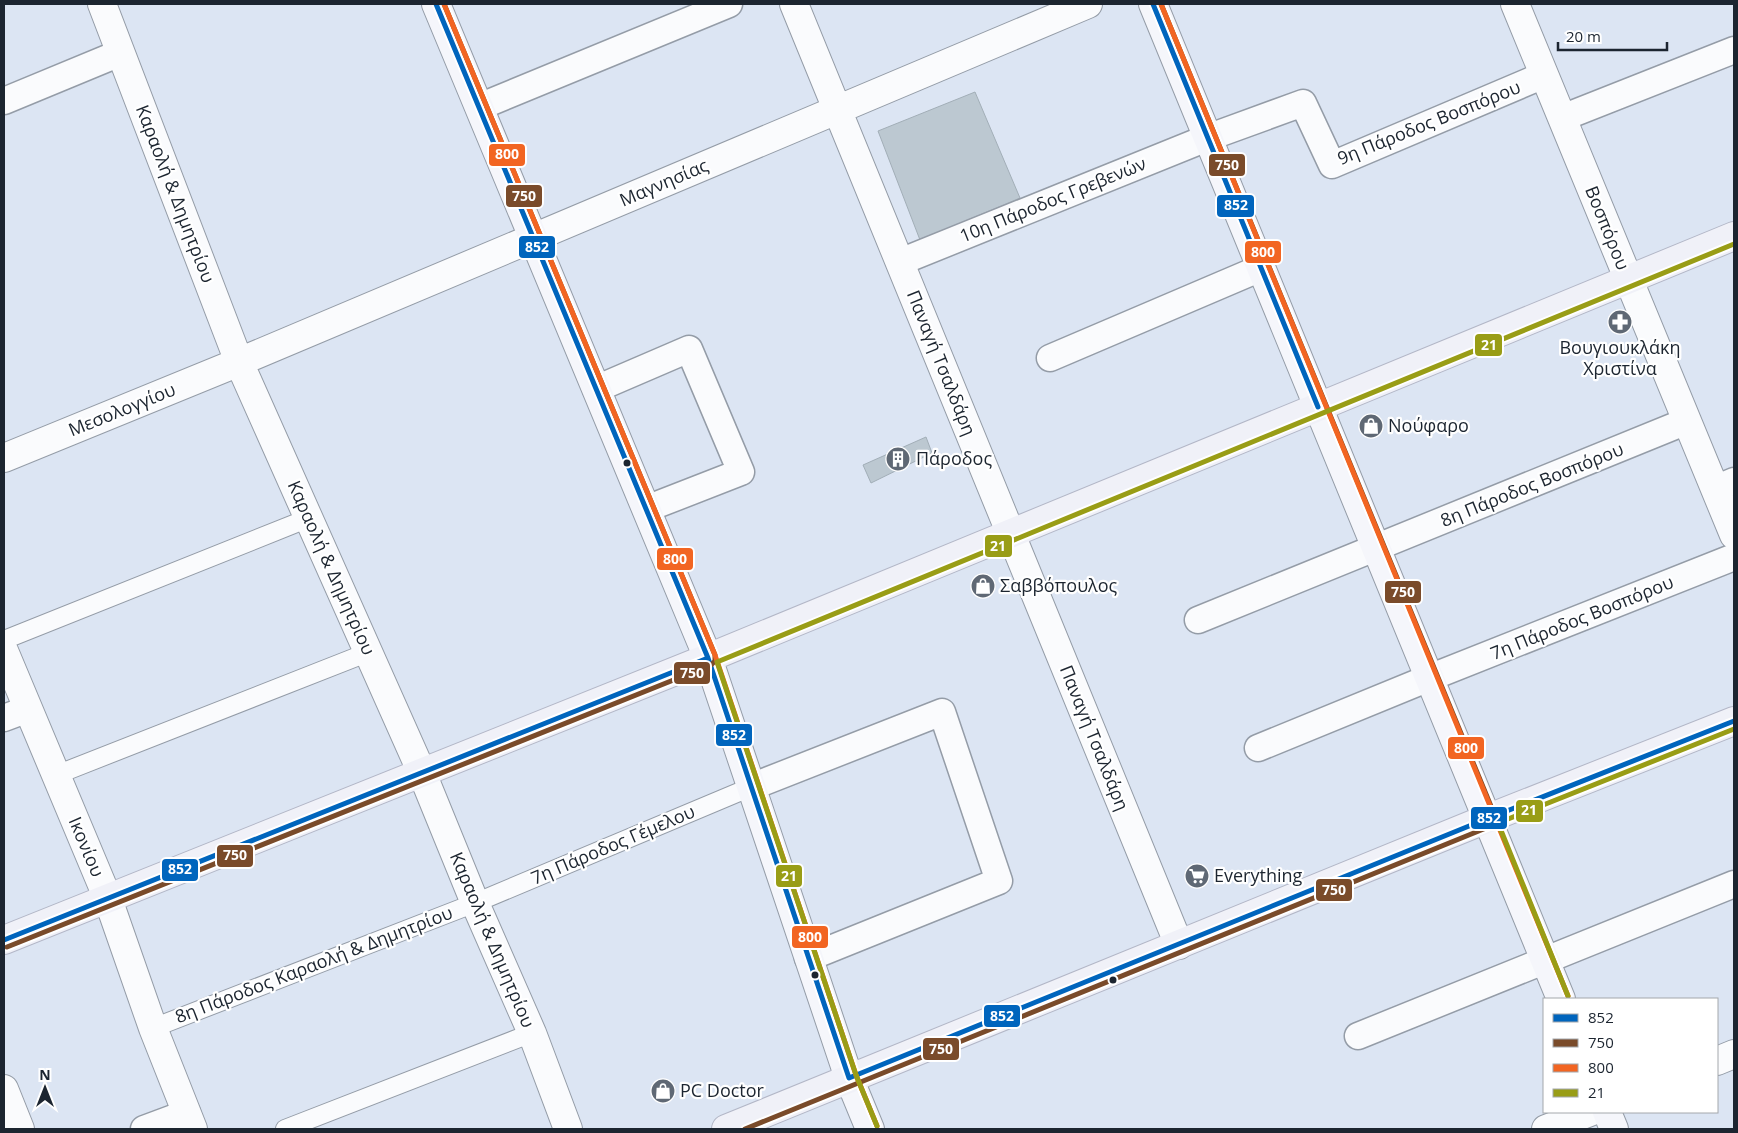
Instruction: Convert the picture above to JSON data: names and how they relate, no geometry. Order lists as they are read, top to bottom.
{
  "streets": {
    "street": [
      "9η Πάροδος Βοσπόρου",
      "Μαγνησίας",
      "Καραολή & Δημητρίου",
      "10η Πάροδος Γρεβενών",
      "Βοσπόρου",
      "Παναγή Τσαλδάρη",
      "Μεσολογγίου",
      "8η Πάροδος Βοσπόρου",
      "7η Πάροδος Βοσπόρου",
      "Ικονίου"
    ],
    "lane": ["7η Πάροδος Γέμελου", "8η Πάροδος Καραολή & Δημητρίου"]
  },
  "crossings": [
    ["9η Πάροδος Βοσπόρου", "10η Πάροδος Γρεβενών"],
    ["9η Πάροδος Βοσπόρου", "Βοσπόρου"],
    ["Μαγνησίας", "Καραολή & Δημητρίου"],
    ["Μαγνησίας", "Παναγή Τσαλδάρη"],
    ["Μαγνησίας", "Μεσολογγίου"],
    ["Καραολή & Δημητρίου", "Μεσολογγίου"],
    ["Καραολή & Δημητρίου", "7η Πάροδος Γέμελου"],
    ["Καραολή & Δημητρίου", "8η Πάροδος Καραολή & Δημητρίου"],
    ["10η Πάροδος Γρεβενών", "Παναγή Τσαλδάρη"],
    ["Βοσπόρου", "8η Πάροδος Βοσπόρου"],
    ["7η Πάροδος Γέμελου", "8η Πάροδος Καραολή & Δημητρίου"],
    ["Ικονίου", "8η Πάροδος Καραολή & Δημητρίου"]
  ],
  "places": {
    "pharmacy": ["Βουγιουκλάκη Χριστίνα"],
    "shop": ["Νούφαρο", "Σαββόπουλος", "PC Doctor"],
    "building": ["Πάροδος"],
    "supermarket": ["Everything"]
  },
  "lines": [
    "transit line 852",
    "transit line 750",
    "transit line 800",
    "transit line 21"
  ],
  "legend": [
    "852",
    "750",
    "800",
    "21"
  ],
  "scale_bar": "20 m",
  "north": "top"
}
